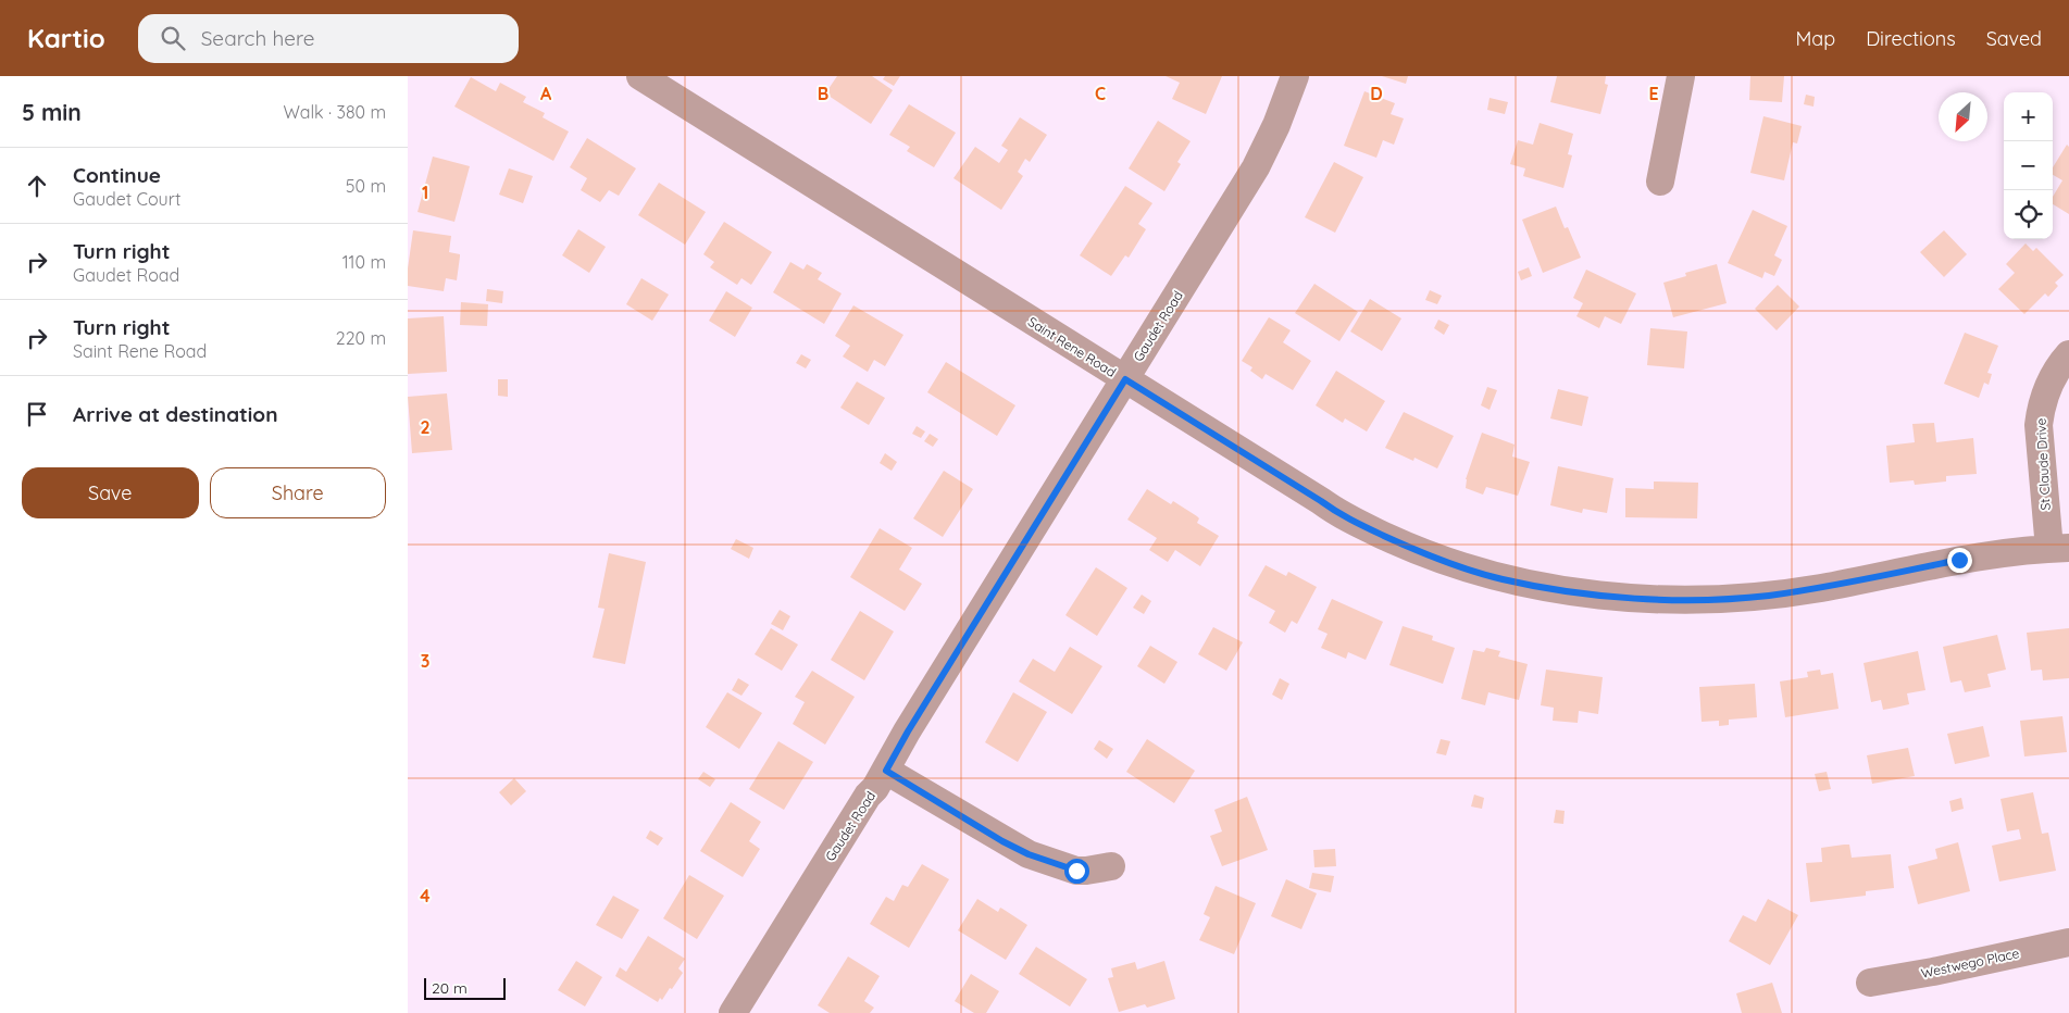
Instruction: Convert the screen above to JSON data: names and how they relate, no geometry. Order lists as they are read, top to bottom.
{
  "streets": {
    "street": [
      "Gaudet Road",
      "Saint Rene Road",
      "St Claude Drive",
      "Westwego Place"
    ]
  },
  "crossings": [
    ["Gaudet Road", "Saint Rene Road"],
    ["Saint Rene Road", "St Claude Drive"]
  ],
  "scale_bar": "20 m",
  "north": "bottom left",
  "page": {
    "header": "Kartio",
    "search": "Search here",
    "nav": ["Map", "Directions", "Saved"],
    "heading": ["5 min", "Walk · 380 m"],
    "map_buttons": ["+", "−"],
    "list": [
      ["Continue", "Gaudet Court", "50 m"],
      ["Turn right", "Gaudet Road", "110 m"],
      ["Turn right", "Saint Rene Road", "220 m"],
      "Arrive at destination"
    ],
    "buttons": ["Save", "Share"],
    "scale": "20 m"
  },
  "grid": {
    "columns": [
      "A",
      "B",
      "C",
      "D",
      "E"
    ],
    "rows": [
      "1",
      "2",
      "3",
      "4"
    ]
  }
}
